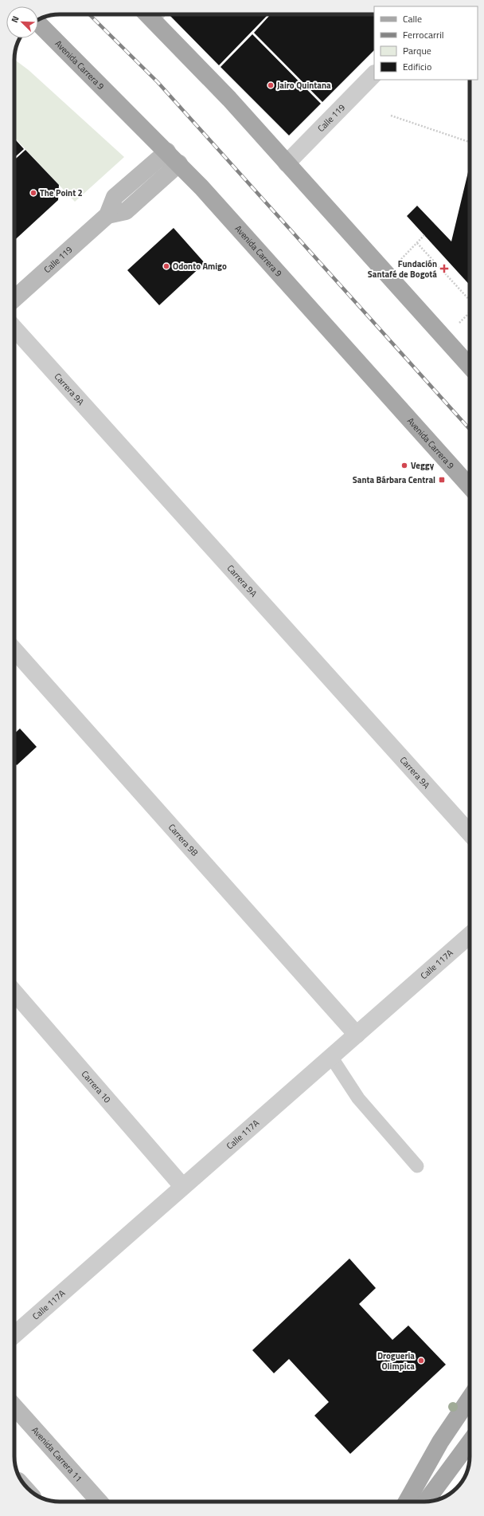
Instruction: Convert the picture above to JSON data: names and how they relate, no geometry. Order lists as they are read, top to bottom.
{
  "streets": {
    "main road": ["Avenida Carrera 9"],
    "street": [
      "Calle 119",
      "Carrera 9A",
      "Carrera 9B",
      "Calle 117A",
      "Carrera 10",
      "Avenida Carrera 11"
    ]
  },
  "crossings": [
    ["Avenida Carrera 9", "Calle 119"],
    ["Carrera 9B", "Calle 117A"],
    ["Calle 117A", "Carrera 10"]
  ],
  "places": {
    "other": [
      "Jairo Quintana",
      "The Point 2",
      "Odonto Amigo",
      "Veggy",
      "Drogueria Olimpica"
    ],
    "health": ["Fundación Santafé de Bogotá"],
    "transit": ["Santa Bárbara Central"]
  },
  "legend": [
    "Calle",
    "Ferrocarril",
    "Parque",
    "Edificio"
  ],
  "north": "top left"
}
